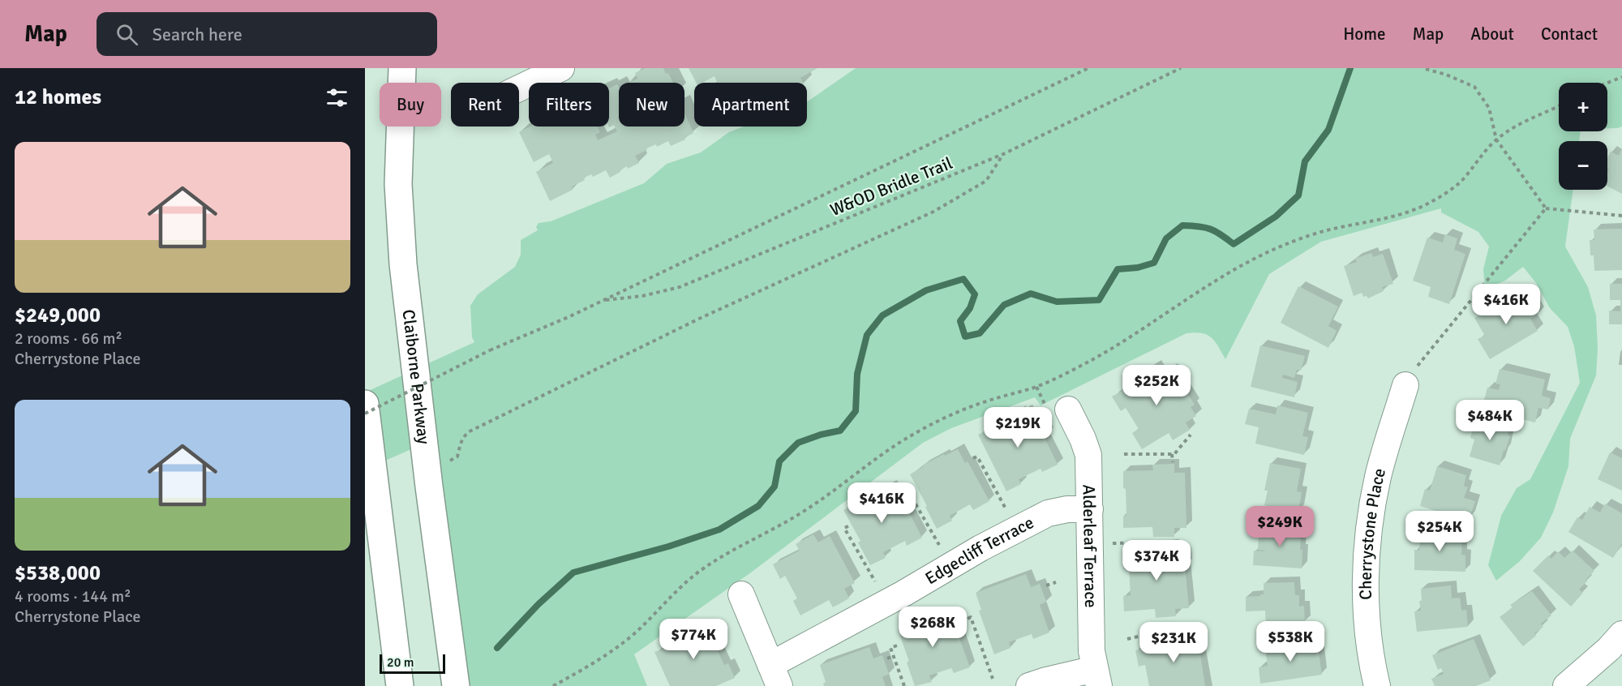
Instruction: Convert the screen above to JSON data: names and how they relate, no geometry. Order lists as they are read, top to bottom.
{
  "streets": {
    "main road": ["Claiborne Parkway"],
    "street": ["Cherrystone Place", "Alderleaf Terrace", "Edgecliff Terrace"],
    "path": ["W&OD Bridle Trail"]
  },
  "crossings": [
    ["Alderleaf Terrace", "Edgecliff Terrace"]
  ],
  "scale_bar": "20 m",
  "page": {
    "header": "Map",
    "search": "Search here",
    "nav": [
      "Home",
      "Map",
      "About",
      "Contact"
    ],
    "heading": "12 homes",
    "map_buttons": ["+", "−"],
    "chip": [
      "Buy",
      "Rent",
      "Filters",
      "New",
      "Apartment"
    ],
    "list": [
      {
        "name": "$249,000",
        "note": "2 rooms · 66 m² · Cherrystone Place"
      },
      {
        "name": "$538,000",
        "note": "4 rooms · 144 m² · Cherrystone Place"
      }
    ],
    "price": [
      "$416K",
      "$252K",
      "$484K",
      "$219K",
      "$416K",
      "$249K",
      "$254K",
      "$374K",
      "$268K",
      "$774K",
      "$538K",
      "$231K"
    ],
    "scale": "20 m"
  }
}
